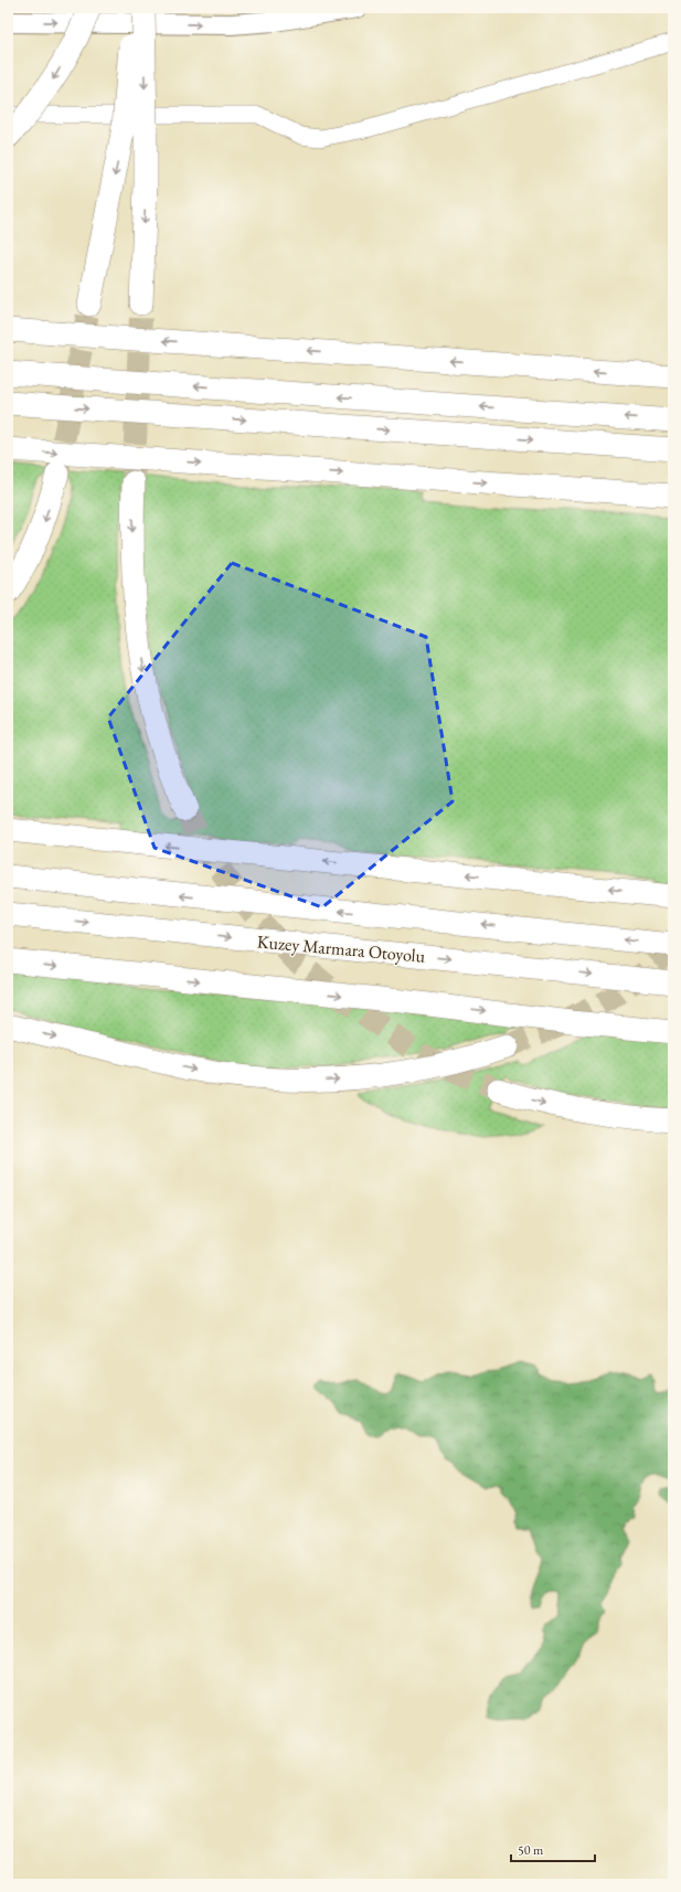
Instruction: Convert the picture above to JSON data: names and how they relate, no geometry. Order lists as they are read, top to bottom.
{
  "streets": {
    "highway": ["Kuzey Marmara Otoyolu"]
  },
  "scale_bar": "50 m"
}
